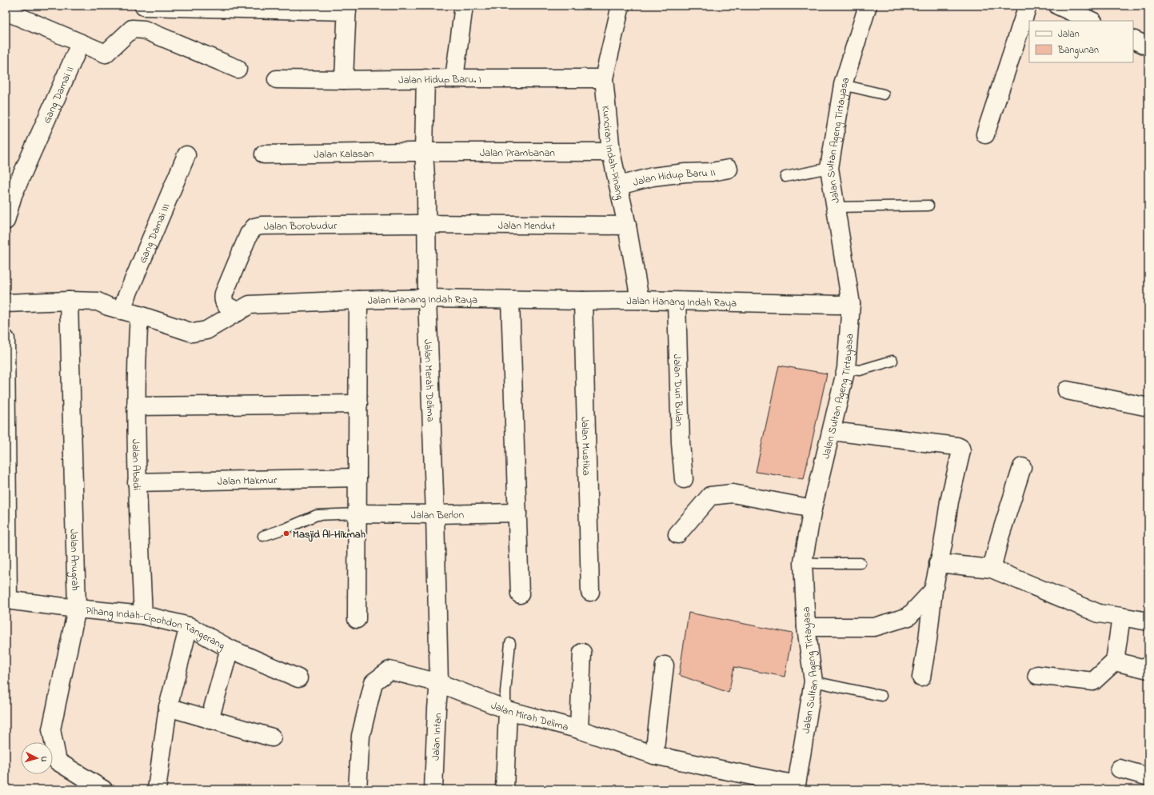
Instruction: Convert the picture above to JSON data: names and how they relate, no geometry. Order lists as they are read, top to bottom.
{
  "streets": {
    "street": [
      "Jalan Hidup Baru. I",
      "Gang Damai II",
      "Jalan Sultan Ageng Tirtayasa",
      "Jalan Prambanan",
      "Jalan Kalasan",
      "Kunciran Indah-Pinang",
      "Jalan Hidup Baru II",
      "Jalan Mendut",
      "Jalan Borobudur",
      "Gang Damai III",
      "Jalan Hanang Indah Raya",
      "Jalan Merah Delima",
      "Jalan Duri Bulan",
      "Jalan Mustika",
      "Jalan Abadi",
      "Jalan Makmur",
      "Jalan Berlon",
      "Jalan Anugrah",
      "Pihang Indah-Cipohdon Tangerang",
      "Jalan Mirah Delima",
      "Jalan Intan"
    ]
  },
  "crossings": [
    ["Jalan Hidup Baru. I", "Kunciran Indah-Pinang"],
    ["Jalan Hidup Baru. I", "Jalan Merah Delima"],
    ["Jalan Sultan Ageng Tirtayasa", "Jalan Hanang Indah Raya"],
    ["Jalan Sultan Ageng Tirtayasa", "Jalan Mirah Delima"],
    ["Jalan Prambanan", "Jalan Kalasan"],
    ["Jalan Prambanan", "Kunciran Indah-Pinang"],
    ["Jalan Prambanan", "Jalan Merah Delima"],
    ["Jalan Kalasan", "Jalan Merah Delima"],
    ["Kunciran Indah-Pinang", "Jalan Hidup Baru II"],
    ["Kunciran Indah-Pinang", "Jalan Mendut"],
    ["Kunciran Indah-Pinang", "Jalan Hanang Indah Raya"],
    ["Jalan Mendut", "Jalan Borobudur"],
    ["Jalan Mendut", "Jalan Merah Delima"],
    ["Jalan Borobudur", "Jalan Hanang Indah Raya"],
    ["Jalan Borobudur", "Jalan Merah Delima"],
    ["Gang Damai III", "Jalan Hanang Indah Raya"],
    ["Jalan Hanang Indah Raya", "Jalan Merah Delima"],
    ["Jalan Hanang Indah Raya", "Jalan Duri Bulan"],
    ["Jalan Hanang Indah Raya", "Jalan Mustika"],
    ["Jalan Hanang Indah Raya", "Jalan Abadi"],
    ["Jalan Hanang Indah Raya", "Jalan Anugrah"],
    ["Jalan Merah Delima", "Jalan Berlon"],
    ["Jalan Merah Delima", "Jalan Mirah Delima"],
    ["Jalan Merah Delima", "Jalan Intan"],
    ["Jalan Abadi", "Jalan Makmur"],
    ["Jalan Abadi", "Pihang Indah-Cipohdon Tangerang"],
    ["Jalan Anugrah", "Pihang Indah-Cipohdon Tangerang"],
    ["Jalan Mirah Delima", "Jalan Intan"]
  ],
  "places": ["Masjid Al-Hikmah"],
  "legend": ["Jalan", "Bangunan"],
  "north": "right"
}
